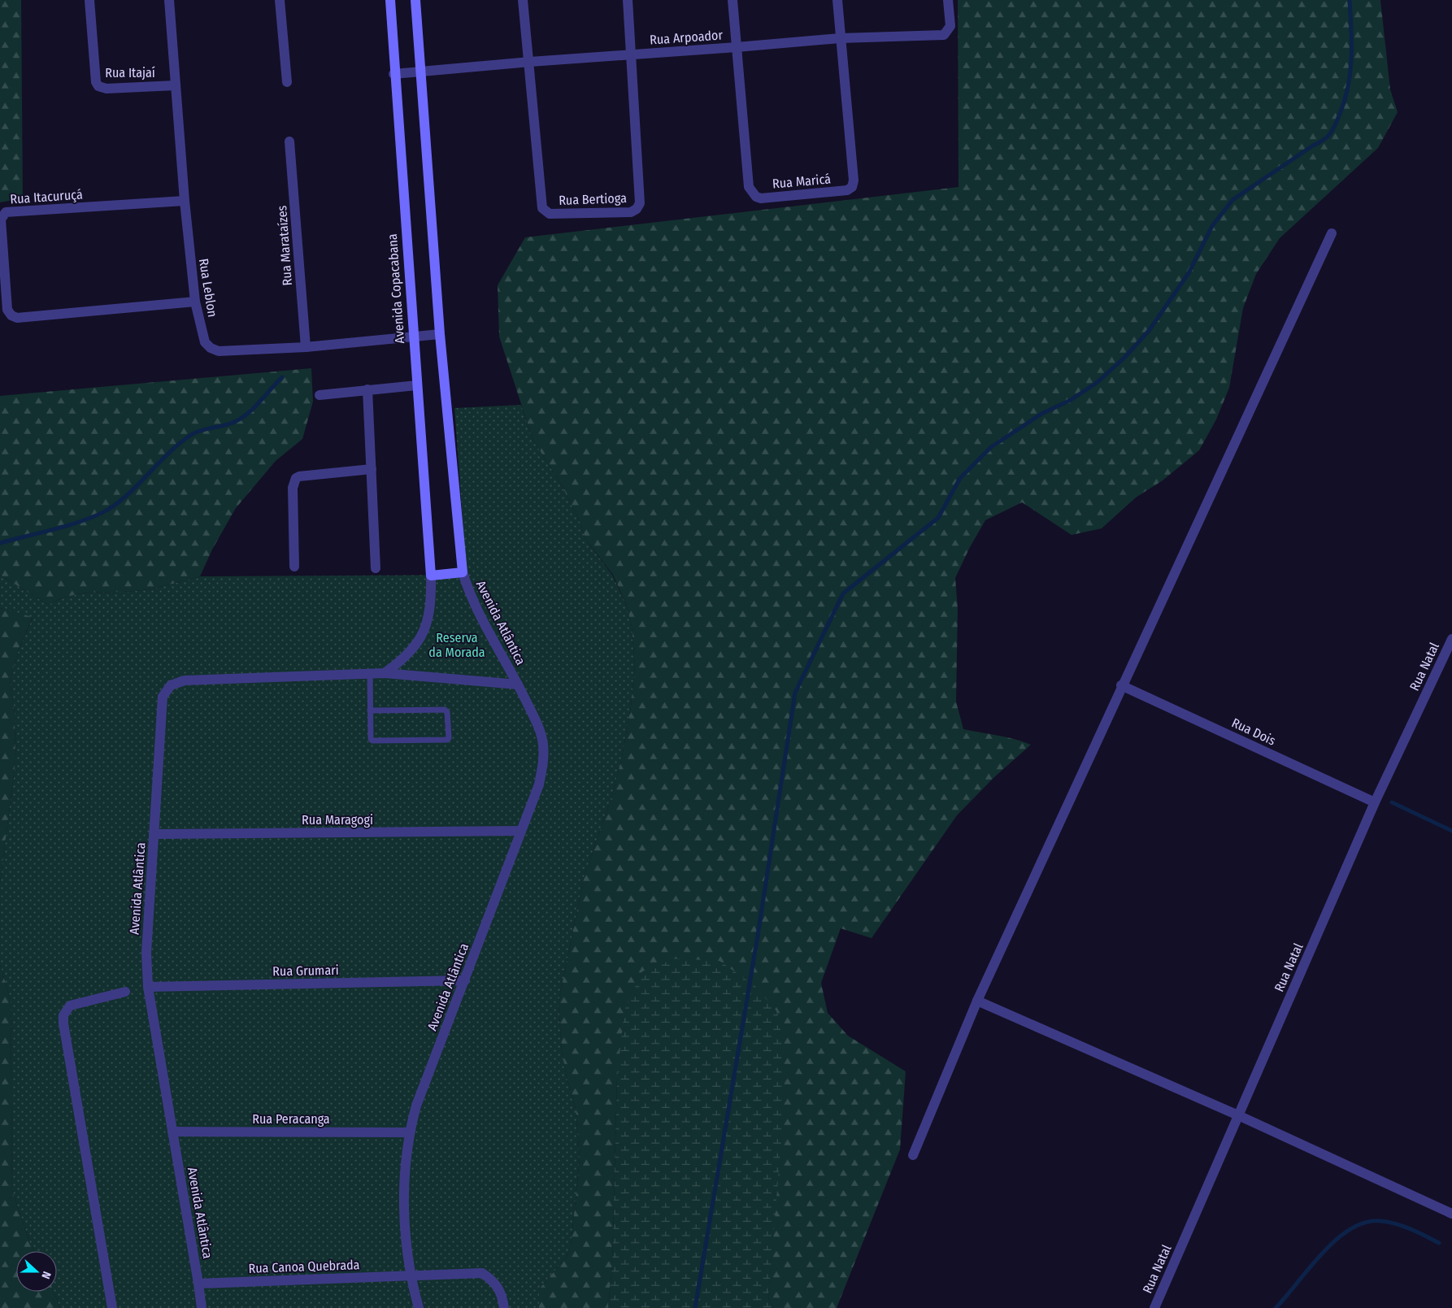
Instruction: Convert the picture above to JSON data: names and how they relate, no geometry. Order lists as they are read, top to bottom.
{
  "streets": {
    "street": [
      "Rua Arpoador",
      "Rua Itajaí",
      "Rua Maricá",
      "Rua Itacuruçá",
      "Rua Bertioga",
      "Rua Marataízes",
      "Rua Leblon",
      "Avenida Copacabana",
      "Avenida Atlântica",
      "Rua Natal",
      "Rua Dois",
      "Rua Maragogi",
      "Rua Grumari",
      "Rua Peracanga",
      "Rua Canoa Quebrada"
    ]
  },
  "crossings": [
    ["Rua Arpoador", "Rua Maricá"],
    ["Rua Arpoador", "Rua Bertioga"],
    ["Rua Arpoador", "Avenida Copacabana"],
    ["Rua Itajaí", "Rua Leblon"],
    ["Rua Itacuruçá", "Rua Leblon"],
    ["Rua Marataízes", "Rua Leblon"],
    ["Rua Leblon", "Avenida Copacabana"],
    ["Avenida Atlântica", "Rua Maragogi"],
    ["Avenida Atlântica", "Rua Grumari"],
    ["Avenida Atlântica", "Rua Peracanga"],
    ["Avenida Atlântica", "Rua Canoa Quebrada"],
    ["Rua Natal", "Rua Dois"]
  ],
  "parks": ["Reserva da Morada"],
  "north": "right"
}
